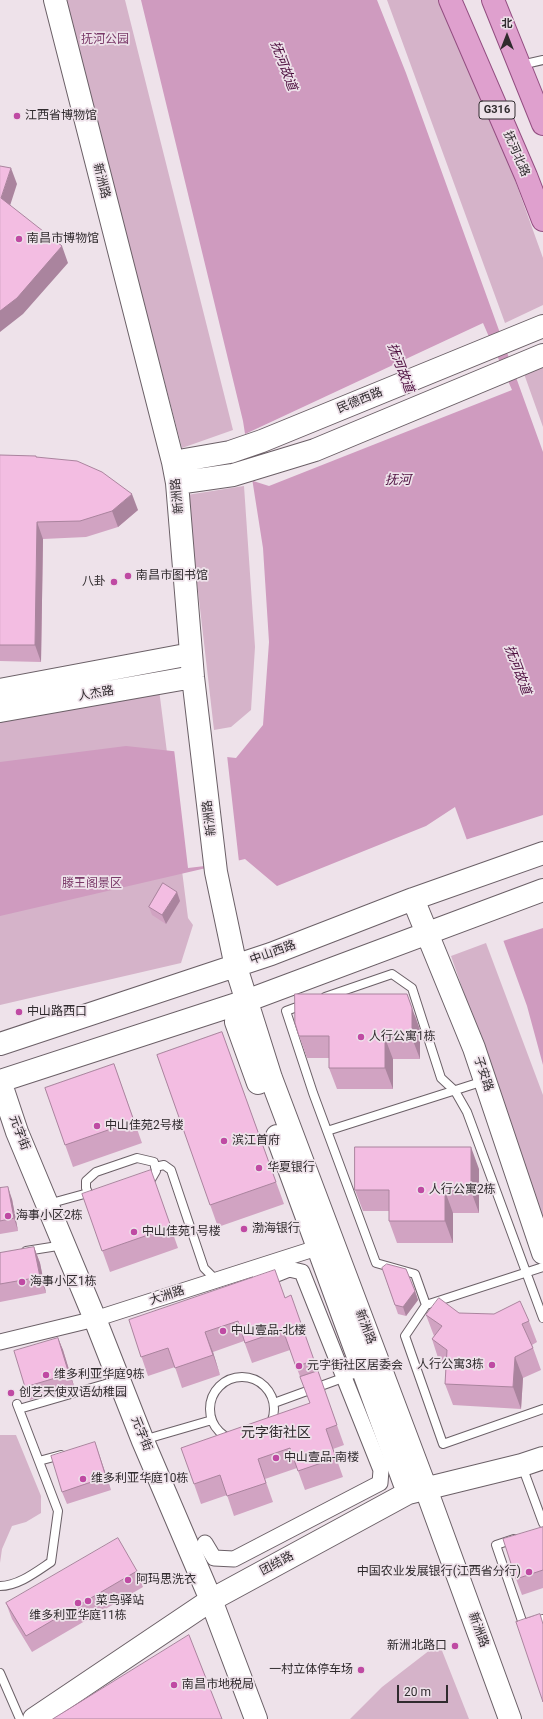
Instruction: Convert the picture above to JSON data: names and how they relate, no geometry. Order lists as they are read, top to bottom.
{
  "streets": {
    "main road": [
      "G316",
      "抚河北路",
      "新洲路",
      "民德西路",
      "人杰路",
      "中山西路",
      "子安路",
      "元字街",
      "团结路"
    ],
    "street": ["大洲路"]
  },
  "crossings": [
    ["新洲路", "民德西路"],
    ["新洲路", "人杰路"],
    ["新洲路", "中山西路"],
    ["新洲路", "大洲路"],
    ["新洲路", "团结路"],
    ["中山西路", "子安路"],
    ["元字街", "大洲路"],
    ["元字街", "团结路"]
  ],
  "districts": ["元字街社区"],
  "water": ["抚河故道", "抚河"],
  "parks": ["抚河公园", "滕王阁景区"],
  "places": [
    "江西省博物馆",
    "南昌市博物馆",
    "南昌市图书馆",
    "八卦",
    "中山路西口",
    "人行公寓1栋",
    "中山佳苑2号楼",
    "滨江首府",
    "华夏银行",
    "人行公寓2栋",
    "海事小区2栋",
    "渤海银行",
    "中山佳苑1号楼",
    "海事小区1栋",
    "中山壹品-北楼",
    "人行公寓3栋",
    "元字街社区居委会",
    "维多利亚华庭9栋",
    "创艺天使双语幼稚园",
    "中山壹品-南楼",
    "维多利亚华庭10栋",
    "中国农业发展银行(江西省分行)",
    "阿玛思洗衣",
    "菜鸟驿站",
    "维多利亚华庭11栋",
    "新洲北路口",
    "一村立体停车场",
    "南昌市地税局"
  ],
  "scale_bar": "20 m",
  "north": "top"
}
